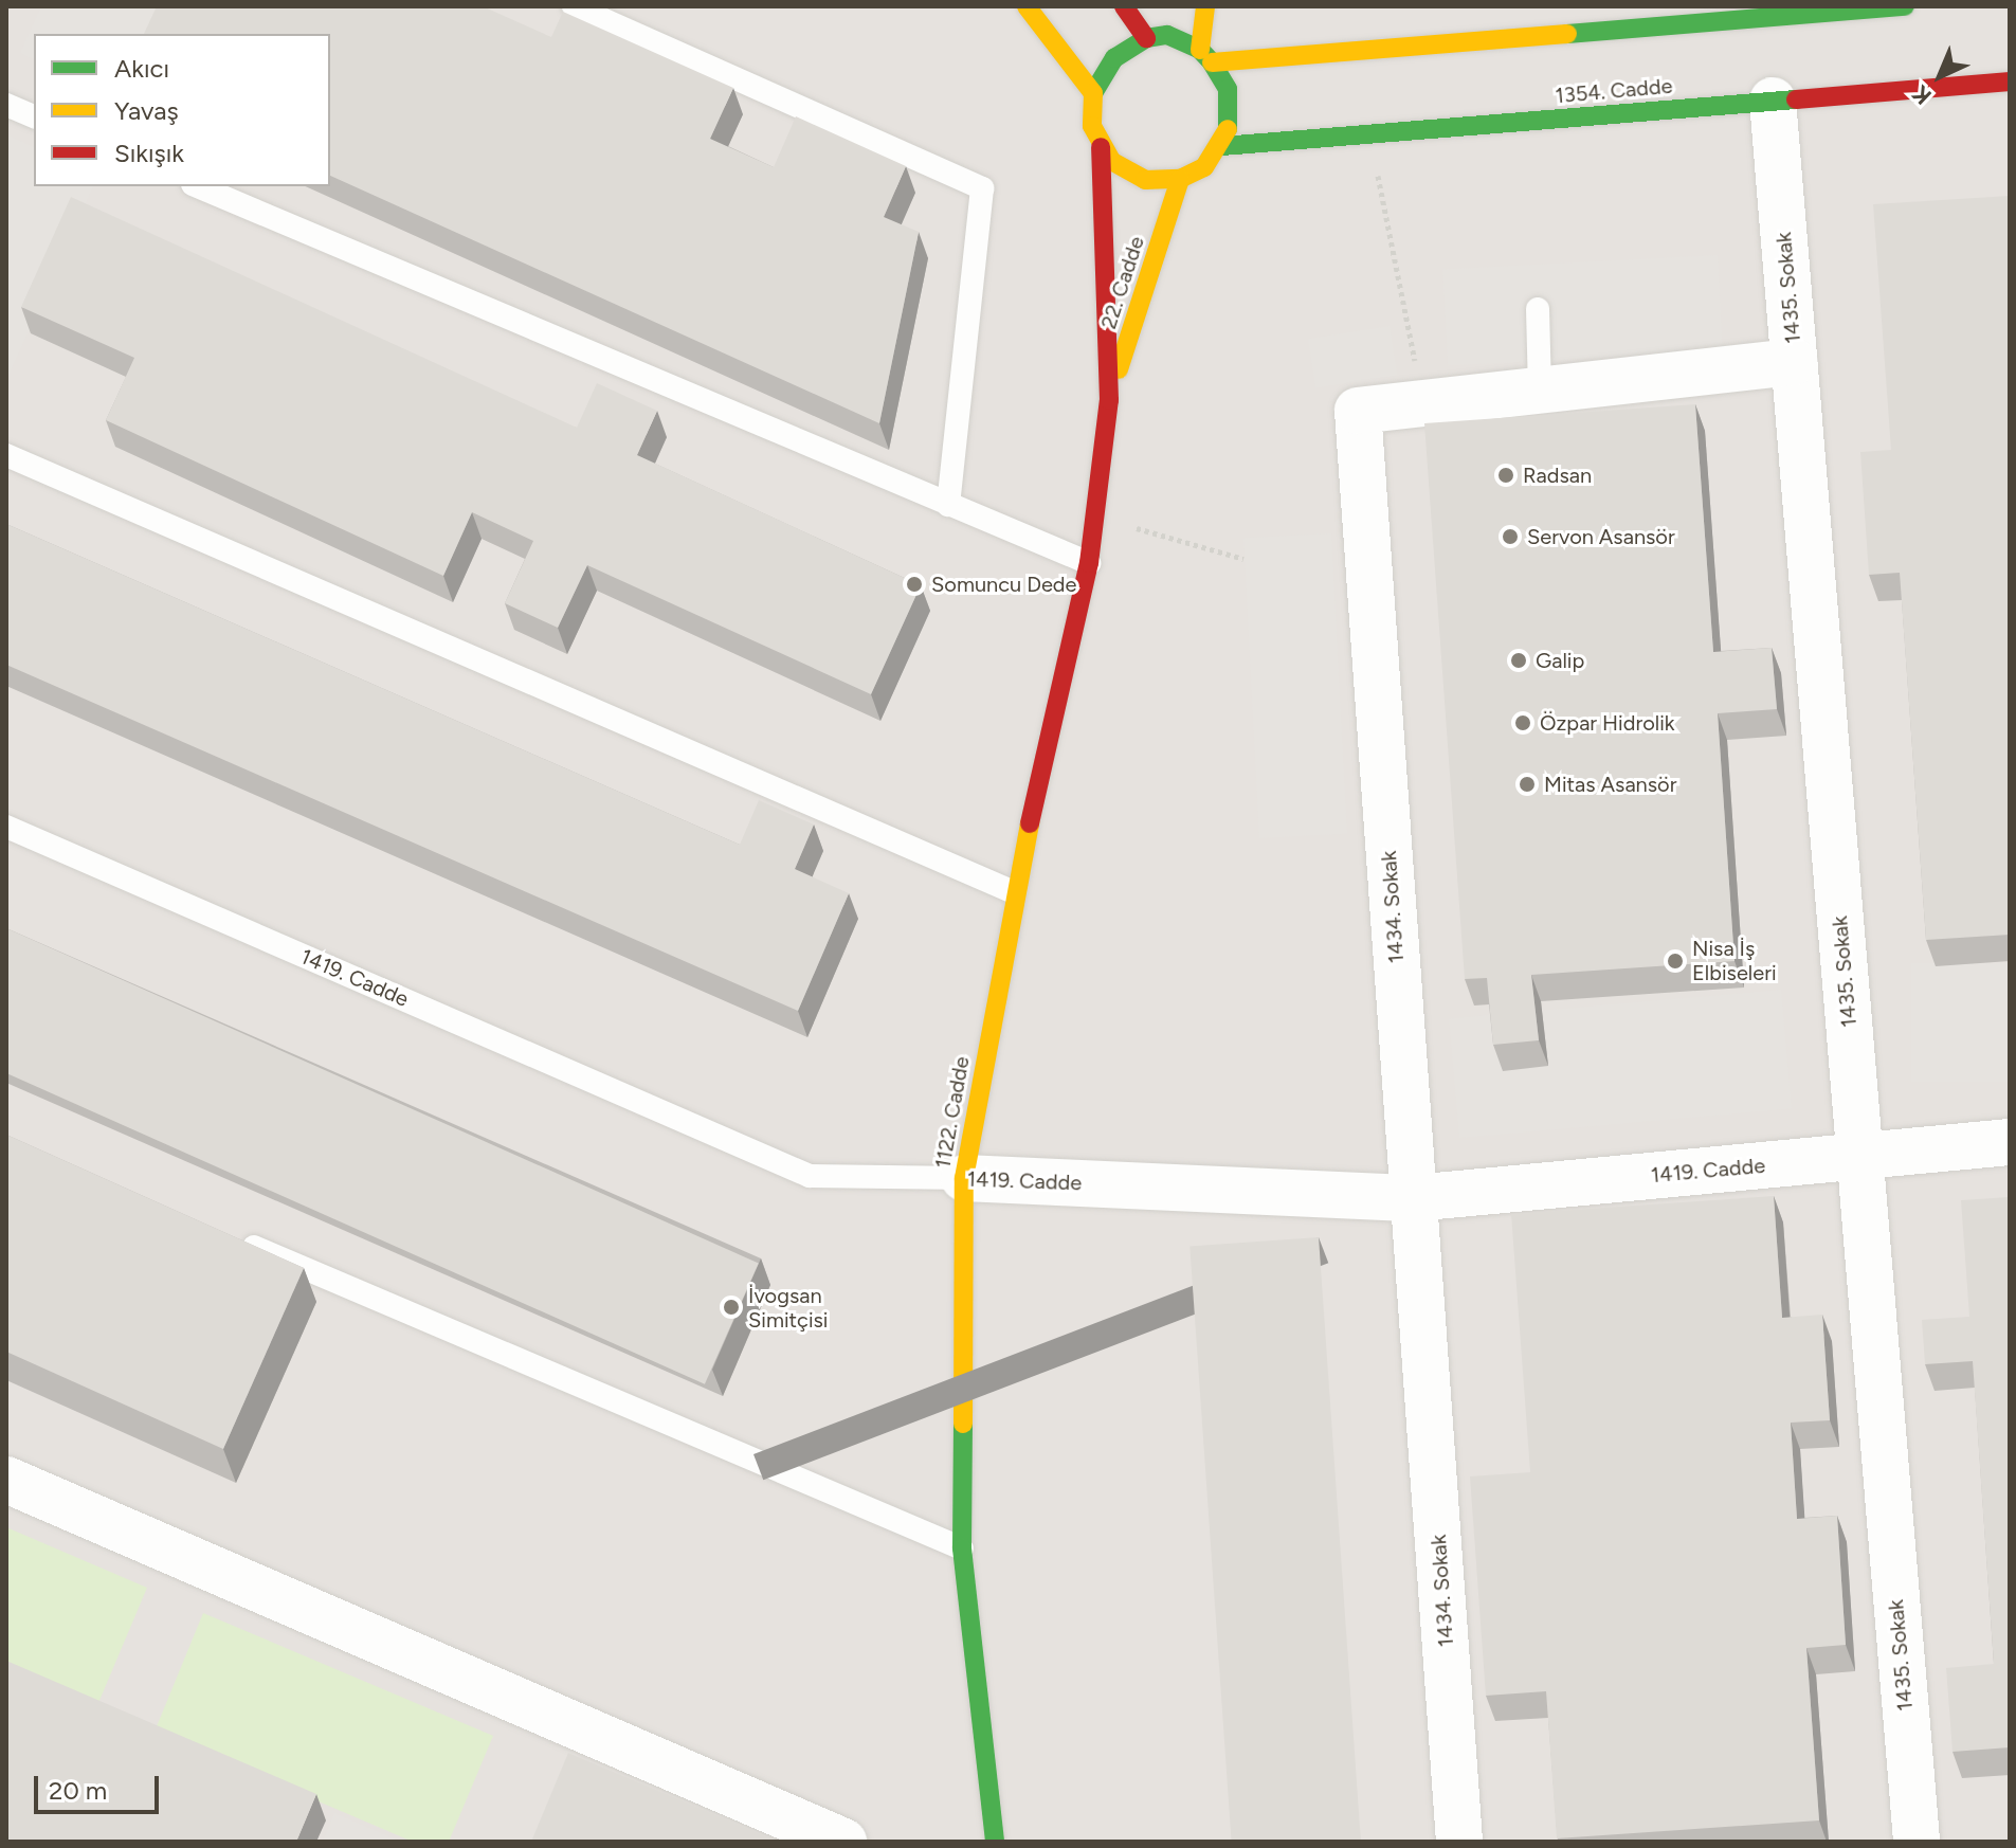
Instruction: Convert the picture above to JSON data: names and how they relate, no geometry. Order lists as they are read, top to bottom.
{
  "streets": {
    "main road": ["1354. Cadde", "22. Cadde", "1122. Cadde"],
    "street": ["1435. Sokak", "1434. Sokak", "1419. Cadde"]
  },
  "crossings": [
    ["1354. Cadde", "22. Cadde"],
    ["1354. Cadde", "1435. Sokak"],
    ["22. Cadde", "1122. Cadde"],
    ["1435. Sokak", "1434. Sokak"],
    ["1435. Sokak", "1419. Cadde"],
    ["1434. Sokak", "1419. Cadde"],
    ["1419. Cadde", "1122. Cadde"]
  ],
  "places": [
    "Radsan",
    "Servon Asansör",
    "Somuncu Dede",
    "Galip",
    "Özpar Hidrolik",
    "Mitas Asansör",
    "Nisa İş Elbiseleri",
    "İvogsan Simitçisi"
  ],
  "legend": ["Akıcı", "Yavaş", "Sıkışık"],
  "scale_bar": "20 m",
  "north": "bottom left"
}
